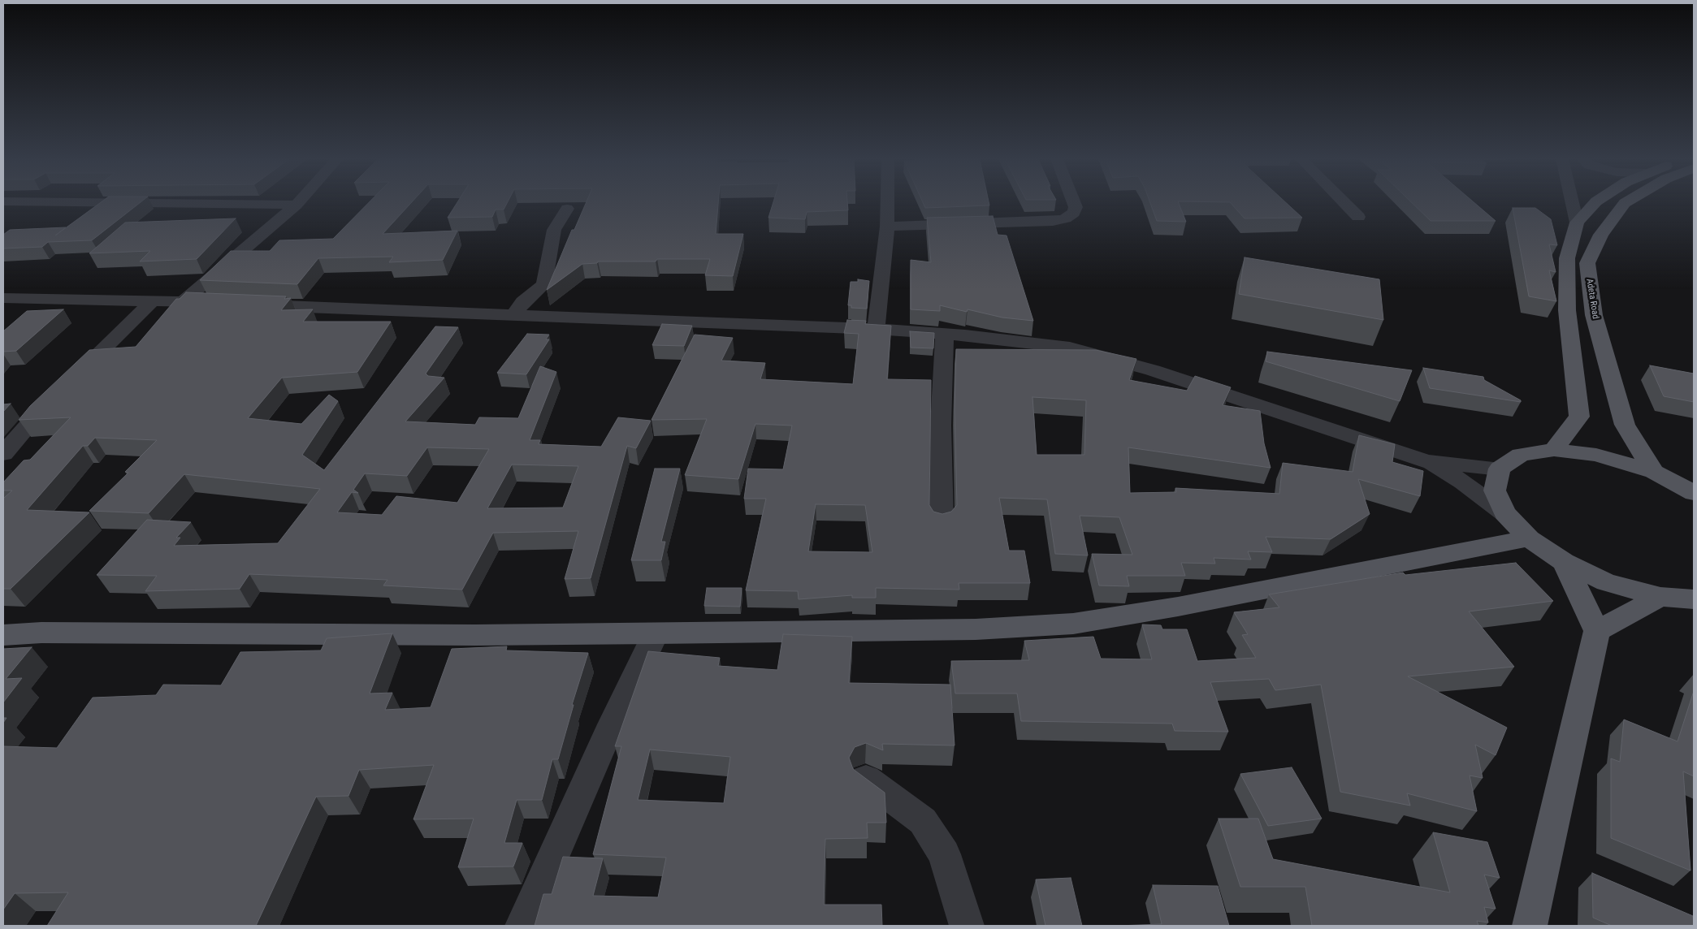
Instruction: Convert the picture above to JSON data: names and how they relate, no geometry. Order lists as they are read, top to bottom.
{
  "streets": {
    "main road": ["Adeta Road"]
  }
}
